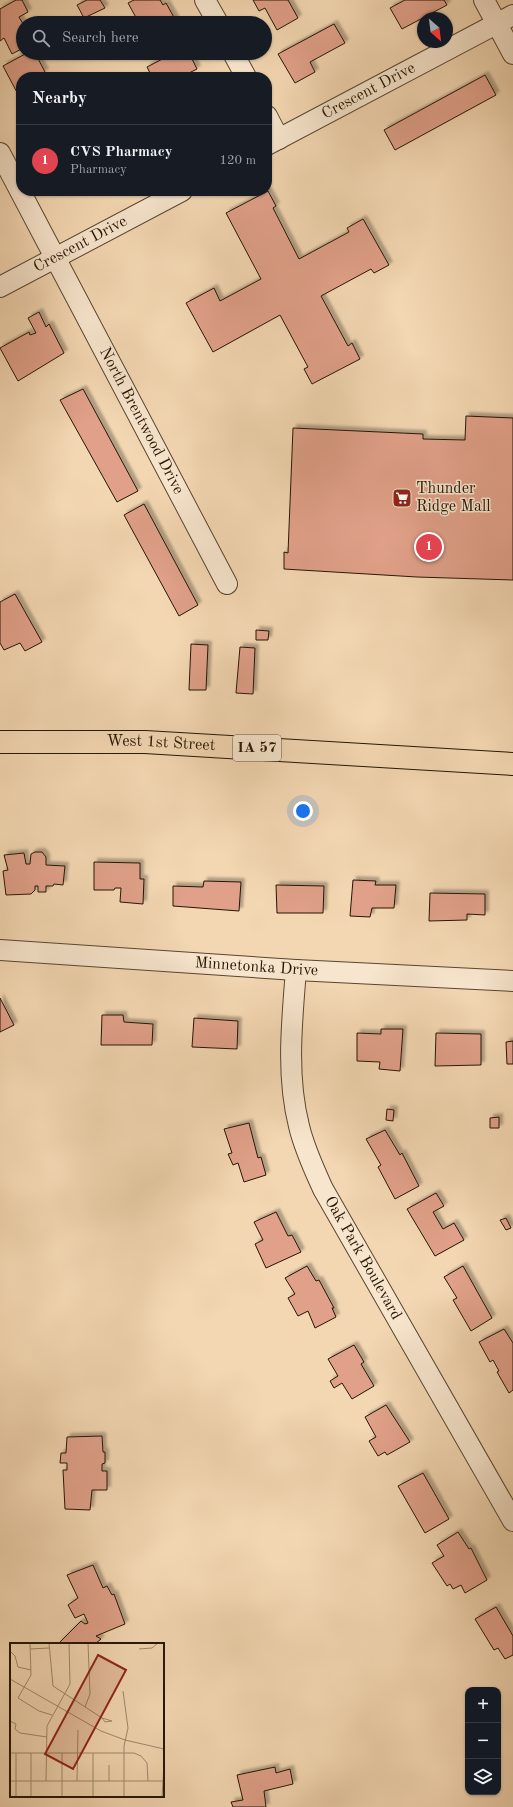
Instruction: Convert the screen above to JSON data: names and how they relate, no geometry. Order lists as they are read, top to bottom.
{
  "streets": {
    "main road": ["West 1st Street", "IA 57"],
    "street": [
      "Crescent Drive",
      "North Brentwood Drive",
      "Minnetonka Drive",
      "Oak Park Boulevard"
    ]
  },
  "crossings": [
    ["Crescent Drive", "North Brentwood Drive"],
    ["Minnetonka Drive", "Oak Park Boulevard"]
  ],
  "places": {
    "supermarket": ["Thunder Ridge Mall"]
  },
  "north": "bottom right",
  "page": {
    "search": "Search here",
    "heading": "Nearby",
    "list": [
      {
        "mark": "1",
        "name": "CVS Pharmacy",
        "note": "Pharmacy",
        "value": "120 m"
      }
    ],
    "pins": "1",
    "map_buttons": ["+", "−"]
  }
}
